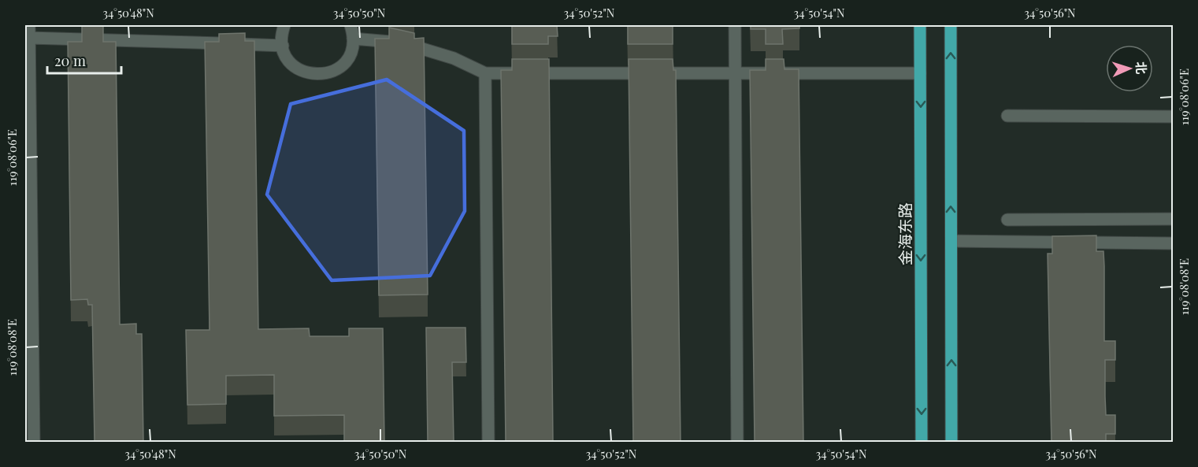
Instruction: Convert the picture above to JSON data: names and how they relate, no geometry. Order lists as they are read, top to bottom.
{
  "streets": {
    "main road": ["金海东路"]
  },
  "scale_bar": "20 m",
  "north": "right",
  "coordinates": [
    "34°50'48\"N",
    "34°50'50\"N",
    "34°50'52\"N",
    "34°50'54\"N",
    "34°50'56\"N",
    "119°08'06\"E",
    "119°08'08\"E"
  ]
}
